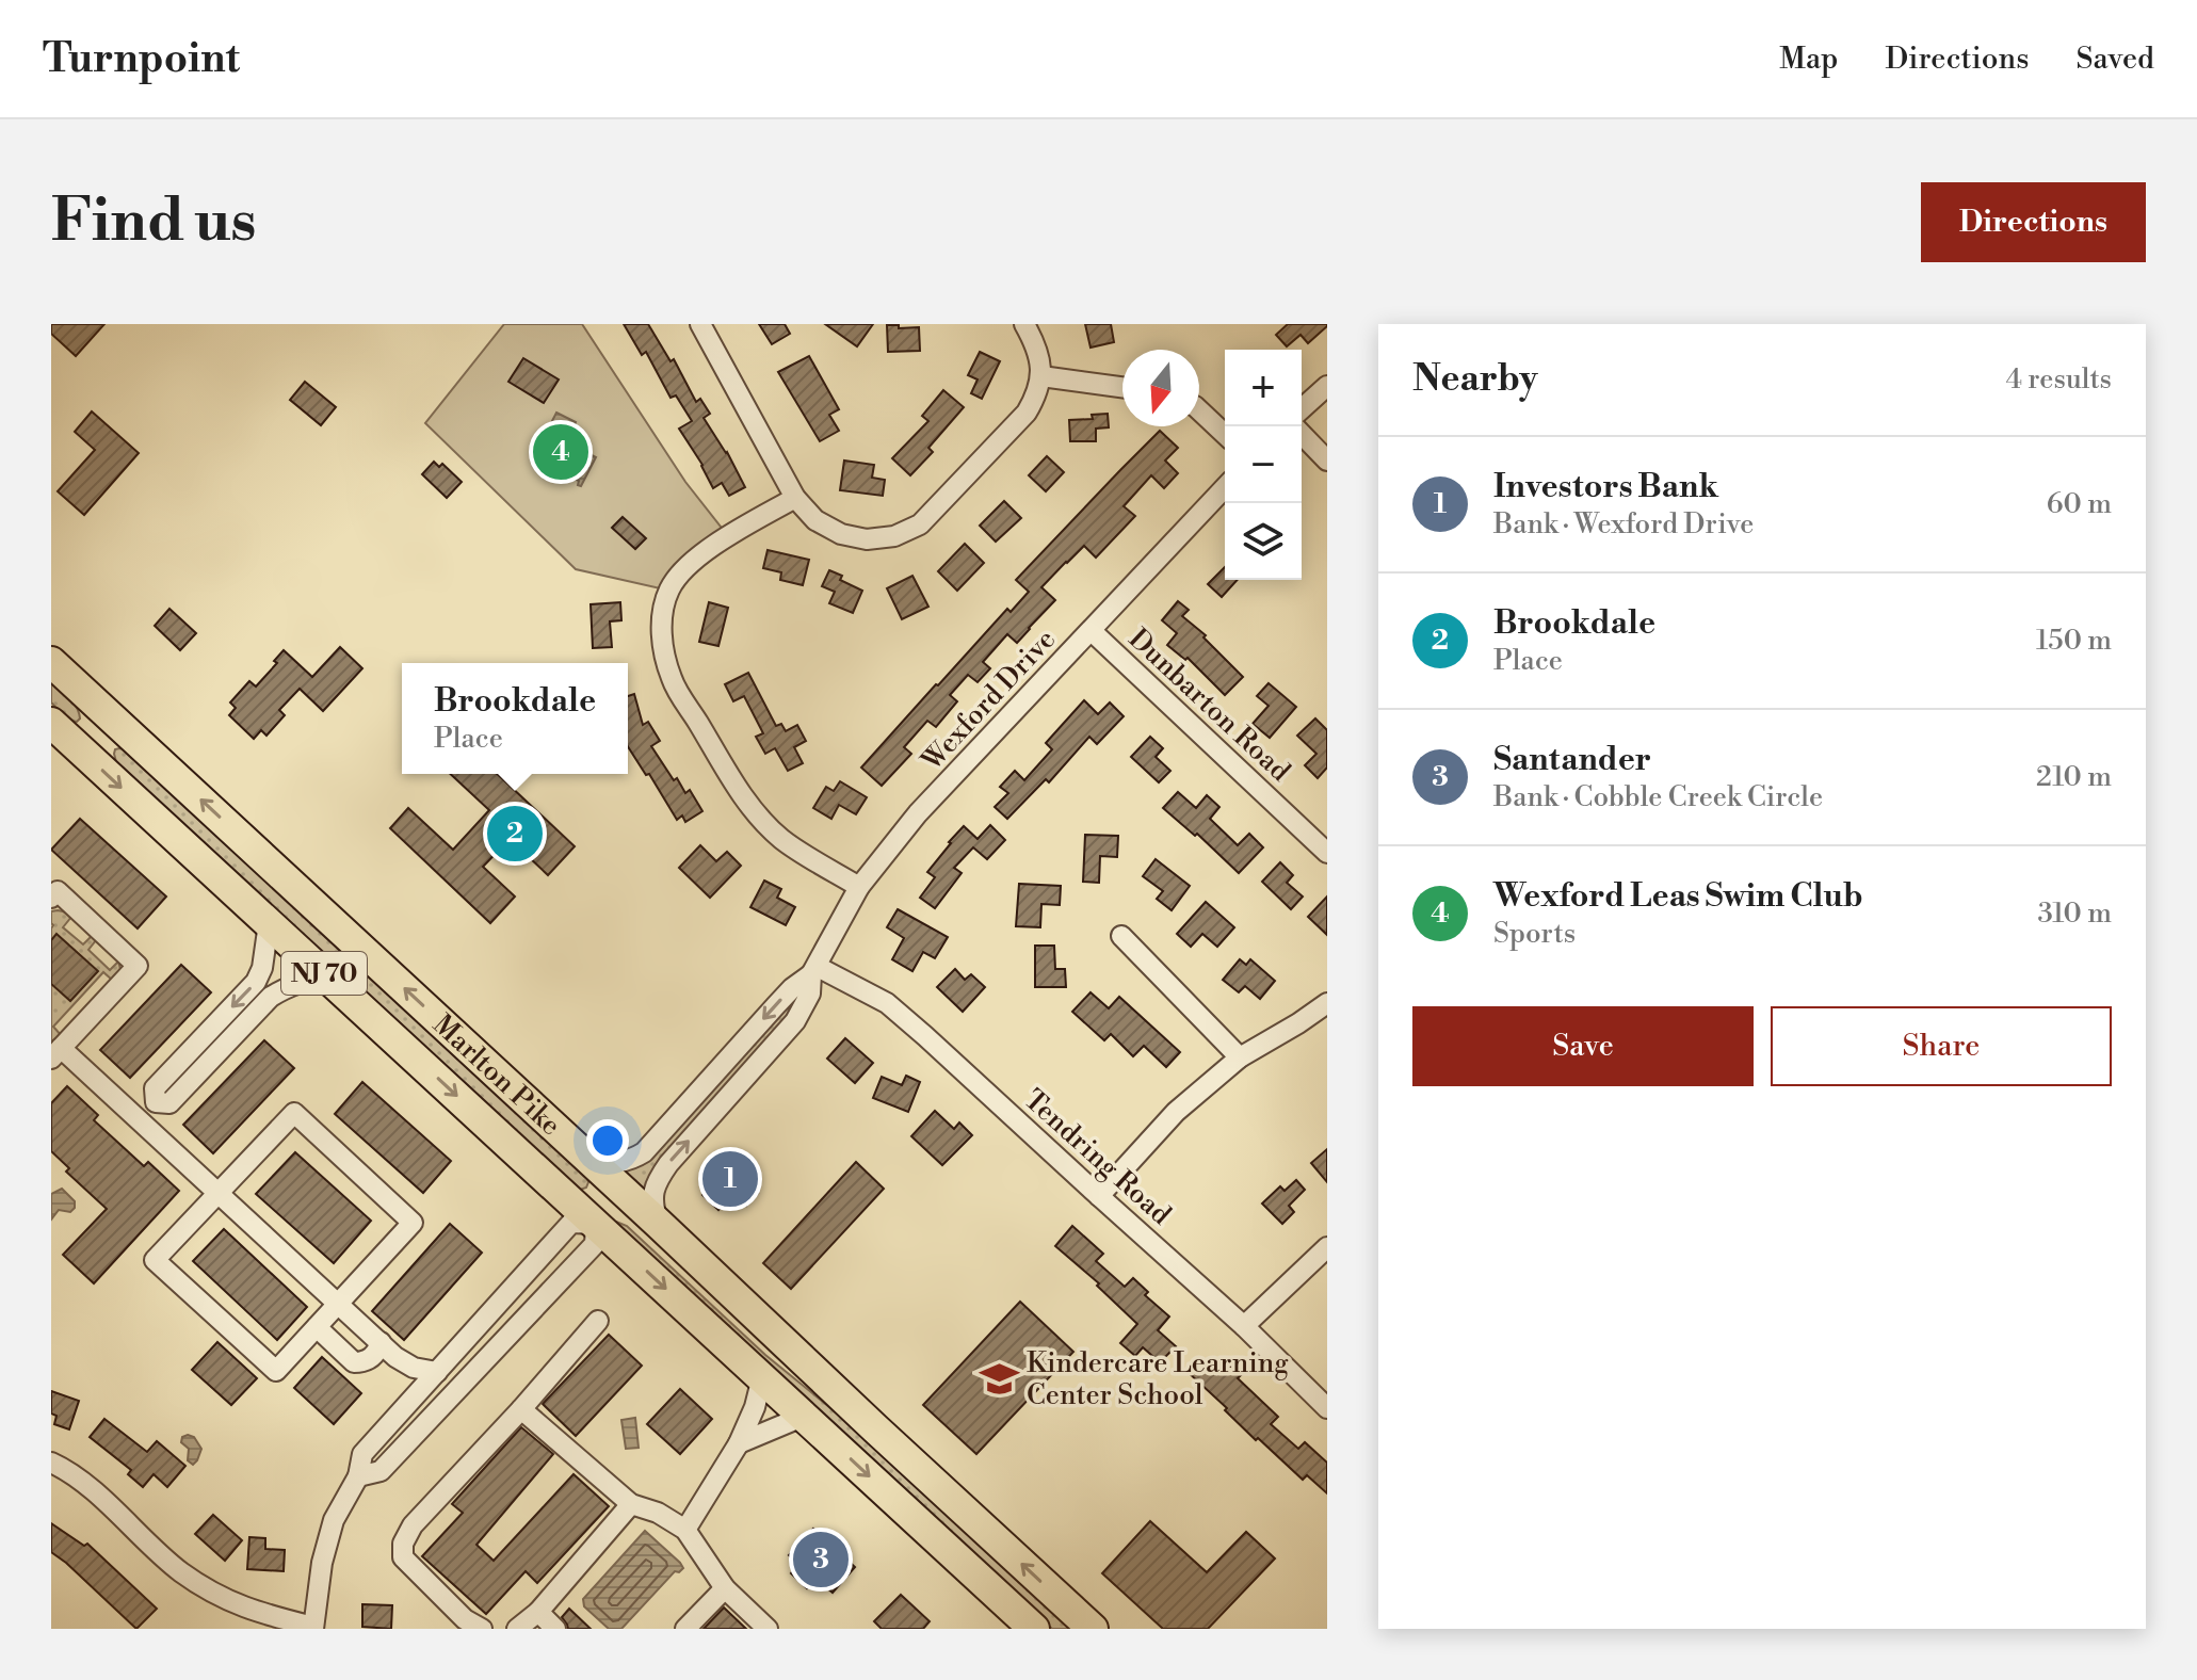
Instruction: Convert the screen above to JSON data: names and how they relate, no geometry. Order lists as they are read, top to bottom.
{
  "streets": {
    "highway": ["NJ 70", "Marlton Pike"],
    "street": ["Wexford Drive", "Dunbarton Road", "Tendring Road"]
  },
  "crossings": [
    ["Wexford Drive", "Dunbarton Road"],
    ["Wexford Drive", "Marlton Pike"],
    ["Wexford Drive", "Tendring Road"]
  ],
  "places": {
    "school or university": ["Kindercare Learning Center School"]
  },
  "north": "bottom",
  "page": {
    "header": "Turnpoint",
    "nav": ["Map", "Directions", "Saved"],
    "buttons": [
      "Directions",
      ["Save", "Share"]
    ],
    "title": "Find us",
    "heading": ["Nearby", "4 results"],
    "map_buttons": ["+", "−"],
    "pins": [
      "4",
      "2",
      "1",
      "3"
    ],
    "list": [
      {
        "mark": "1",
        "name": "Investors Bank",
        "note": "Bank · Wexford Drive",
        "value": "60 m"
      },
      {
        "mark": "2",
        "name": "Brookdale",
        "note": "Place",
        "value": "150 m"
      },
      {
        "mark": "3",
        "name": "Santander",
        "note": "Bank · Cobble Creek Circle",
        "value": "210 m"
      },
      {
        "mark": "4",
        "name": "Wexford Leas Swim Club",
        "note": "Sports",
        "value": "310 m"
      }
    ],
    "popup": ["Brookdale", "Place"]
  }
}
